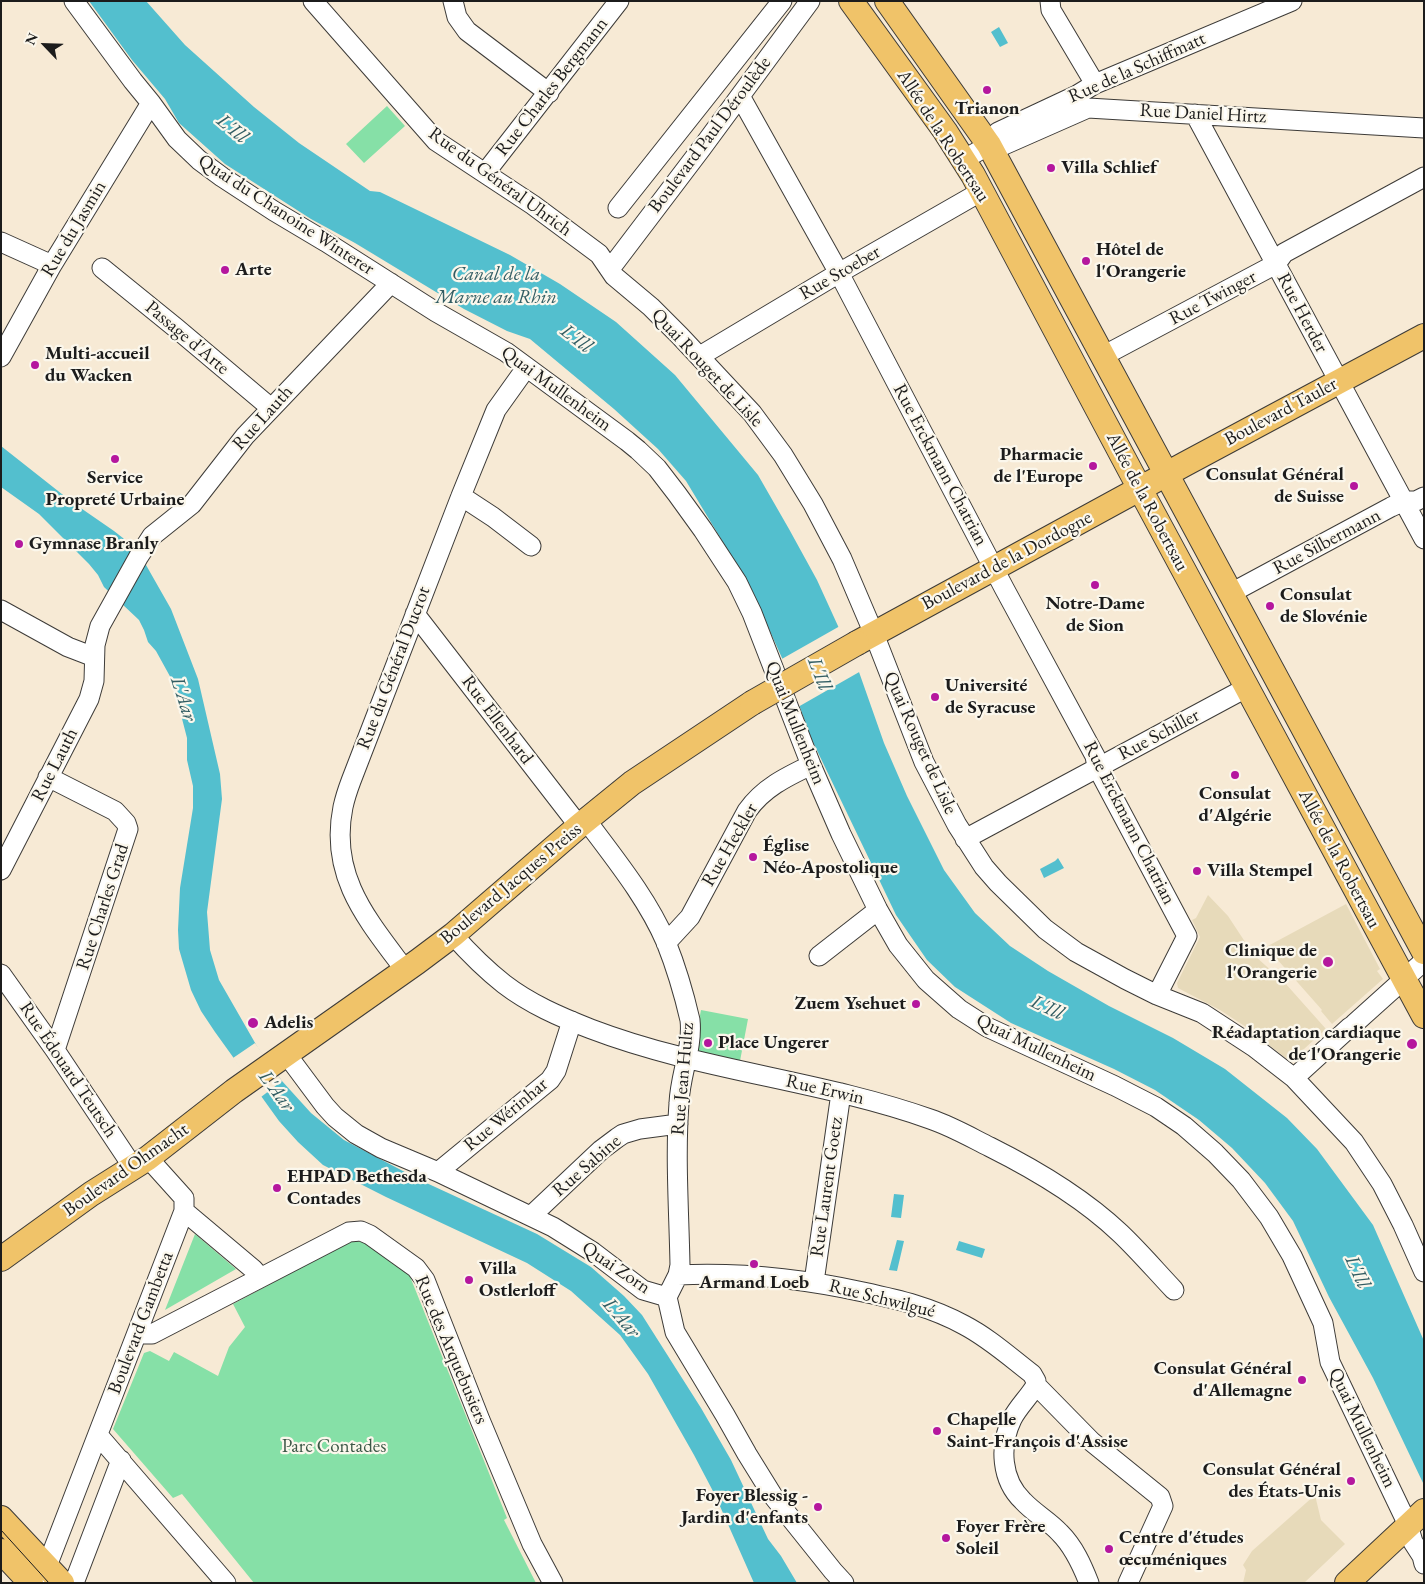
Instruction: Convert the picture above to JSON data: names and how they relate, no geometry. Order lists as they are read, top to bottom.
{
  "streets": {
    "main road": [
      "Allée de la Robertsau",
      "Boulevard Tauler",
      "Boulevard de la Dordogne",
      "Boulevard Jacques Preiss",
      "Boulevard Ohmacht"
    ],
    "street": [
      "Rue de la Schiffmatt",
      "Rue Charles Bergmann",
      "Rue Daniel Hirtz",
      "Boulevard Paul Déroulède",
      "Rue du Général Uhrich",
      "Quai du Chanoine Winterer",
      "Rue du Jasmin",
      "Rue Stoeber",
      "Rue Twinger",
      "Rue Herder",
      "Passage d'Arte",
      "Quai Rouget de Lisle",
      "Quai Mullenheim",
      "Rue Lauth",
      "Rue Erckmann Chatrian",
      "Rue Silbermann",
      "Rue du Général Ducrot",
      "Rue Ellenhard",
      "Rue Schiller",
      "Rue Heckler",
      "Rue Charles Grad",
      "Rue Édouard Teutsch",
      "Rue Jean Hultz",
      "Rue Erwin",
      "Rue Wérinhar",
      "Rue Sabine",
      "Rue Laurent Goetz",
      "Quai Zorn",
      "Rue Schwilgué",
      "Boulevard Gambetta",
      "Rue des Arquebusiers"
    ]
  },
  "crossings": [
    ["Rue de la Schiffmatt", "Rue Daniel Hirtz"],
    ["Rue de la Schiffmatt", "Allée de la Robertsau"],
    ["Rue Charles Bergmann", "Rue du Général Uhrich"],
    ["Rue Daniel Hirtz", "Allée de la Robertsau"],
    ["Rue Daniel Hirtz", "Rue Herder"],
    ["Boulevard Paul Déroulède", "Rue du Général Uhrich"],
    ["Boulevard Paul Déroulède", "Quai Rouget de Lisle"],
    ["Boulevard Paul Déroulède", "Rue Erckmann Chatrian"],
    ["Allée de la Robertsau", "Rue Stoeber"],
    ["Allée de la Robertsau", "Rue Twinger"],
    ["Allée de la Robertsau", "Boulevard Tauler"],
    ["Allée de la Robertsau", "Rue Silbermann"],
    ["Allée de la Robertsau", "Boulevard de la Dordogne"],
    ["Allée de la Robertsau", "Rue Schiller"],
    ["Rue du Général Uhrich", "Quai Rouget de Lisle"],
    ["Quai du Chanoine Winterer", "Rue du Jasmin"],
    ["Quai du Chanoine Winterer", "Quai Mullenheim"],
    ["Quai du Chanoine Winterer", "Rue Lauth"],
    ["Rue Stoeber", "Quai Rouget de Lisle"],
    ["Rue Stoeber", "Rue Erckmann Chatrian"],
    ["Rue Twinger", "Rue Herder"],
    ["Rue Herder", "Boulevard Tauler"],
    ["Rue Herder", "Rue Silbermann"],
    ["Passage d'Arte", "Rue Lauth"],
    ["Quai Rouget de Lisle", "Rue Erckmann Chatrian"],
    ["Quai Rouget de Lisle", "Boulevard de la Dordogne"],
    ["Quai Rouget de Lisle", "Rue Schiller"],
    ["Quai Mullenheim", "Rue Lauth"],
    ["Quai Mullenheim", "Rue du Général Ducrot"],
    ["Quai Mullenheim", "Rue Heckler"],
    ["Boulevard Tauler", "Boulevard de la Dordogne"],
    ["Rue Lauth", "Rue Charles Grad"],
    ["Rue Erckmann Chatrian", "Boulevard de la Dordogne"],
    ["Rue Erckmann Chatrian", "Rue Schiller"],
    ["Boulevard de la Dordogne", "Boulevard Jacques Preiss"],
    ["Rue du Général Ducrot", "Rue Ellenhard"],
    ["Rue du Général Ducrot", "Boulevard Jacques Preiss"],
    ["Rue Ellenhard", "Boulevard Jacques Preiss"],
    ["Rue Ellenhard", "Rue Jean Hultz"],
    ["Rue Heckler", "Rue Jean Hultz"],
    ["Boulevard Jacques Preiss", "Rue Jean Hultz"],
    ["Boulevard Jacques Preiss", "Rue Erwin"],
    ["Boulevard Jacques Preiss", "Boulevard Ohmacht"],
    ["Boulevard Jacques Preiss", "Quai Zorn"],
    ["Rue Charles Grad", "Rue Édouard Teutsch"],
    ["Rue Édouard Teutsch", "Boulevard Ohmacht"],
    ["Rue Jean Hultz", "Rue Erwin"],
    ["Rue Jean Hultz", "Rue Sabine"],
    ["Rue Jean Hultz", "Rue Schwilgué"],
    ["Rue Erwin", "Rue Wérinhar"],
    ["Rue Erwin", "Rue Laurent Goetz"],
    ["Rue Wérinhar", "Quai Zorn"],
    ["Rue Sabine", "Quai Zorn"],
    ["Boulevard Ohmacht", "Quai Zorn"],
    ["Rue Laurent Goetz", "Rue Schwilgué"],
    ["Boulevard Gambetta", "Rue des Arquebusiers"]
  ],
  "water": ["L'Ill", "Canal de la Marne au Rhin", "L'Aar"],
  "parks": ["Parc Contades"],
  "places": [
    "Trianon",
    "Villa Schlief",
    "Hôtel de l'Orangerie",
    "Arte",
    "Multi-accueil du Wacken",
    "Service Propreté Urbaine",
    "Pharmacie de l'Europe",
    "Consulat Général de Suisse",
    "Gymnase Branly",
    "Notre-Dame de Sion",
    "Consulat de Slovénie",
    "Université de Syracuse",
    "Consulat d'Algérie",
    "Église Néo-Apostolique",
    "Villa Stempel",
    "Clinique de l'Orangerie",
    "Zuem Ysehuet",
    "Adelis",
    "Place Ungerer",
    "Réadaptation cardiaque de l'Orangerie",
    "EHPAD Bethesda Contades",
    "Armand Loeb",
    "Villa Ostlerloff",
    "Consulat Général d'Allemagne",
    "Chapelle Saint-François d'Assise",
    "Consulat Général des États-Unis",
    "Foyer Blessig - Jardin d'enfants",
    "Foyer Frère Soleil",
    "Centre d'études œcuméniques"
  ],
  "north": "top left"
}
